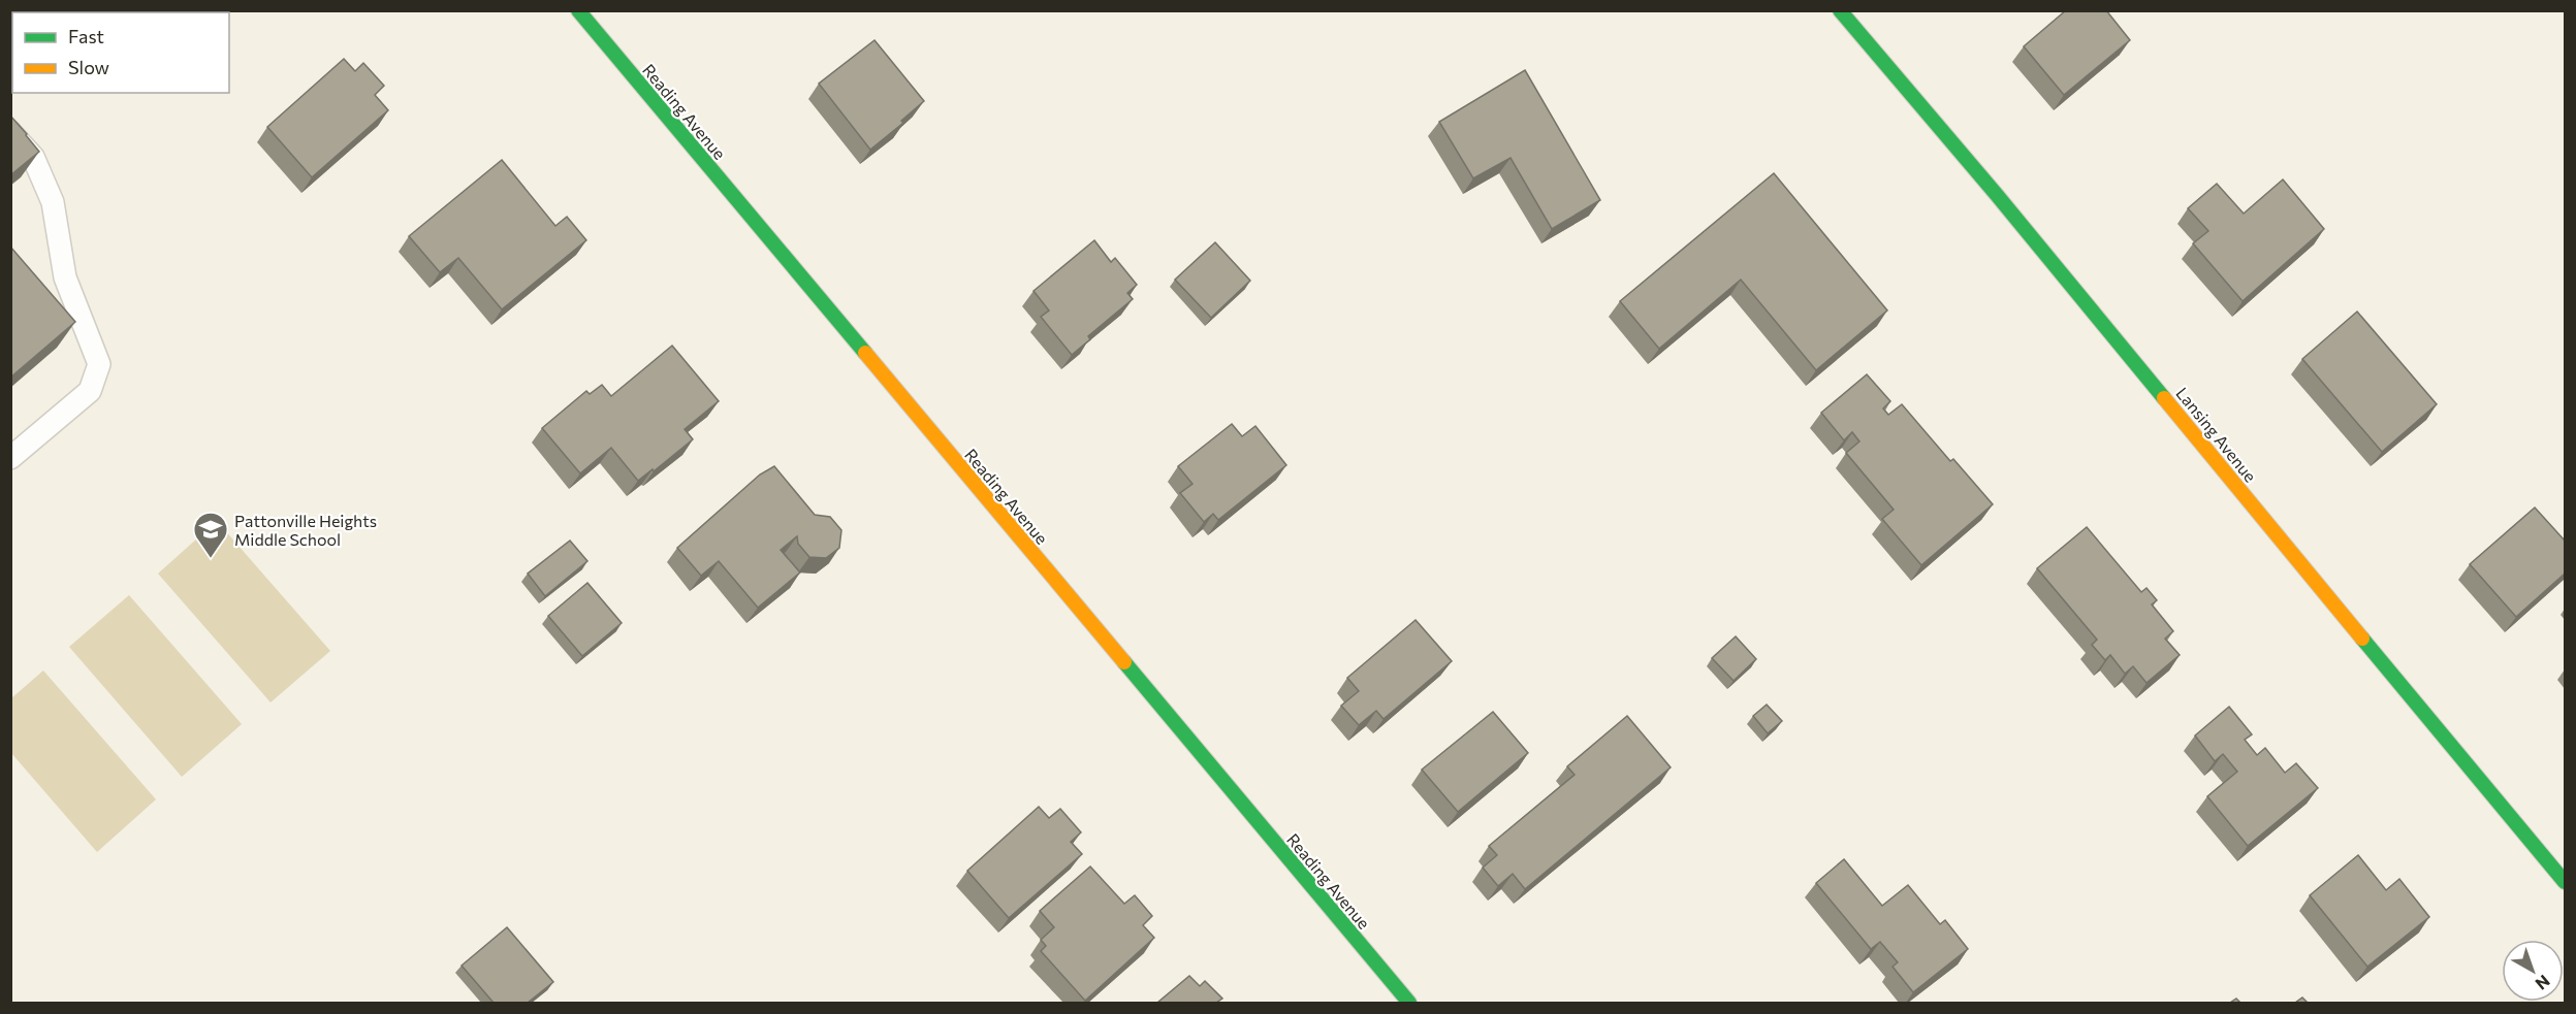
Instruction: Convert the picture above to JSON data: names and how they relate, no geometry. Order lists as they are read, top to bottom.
{
  "streets": {
    "street": ["Reading Avenue", "Lansing Avenue"]
  },
  "places": {
    "school or university": ["Pattonville Heights Middle School"]
  },
  "legend": ["Fast", "Slow"],
  "north": "bottom right"
}
